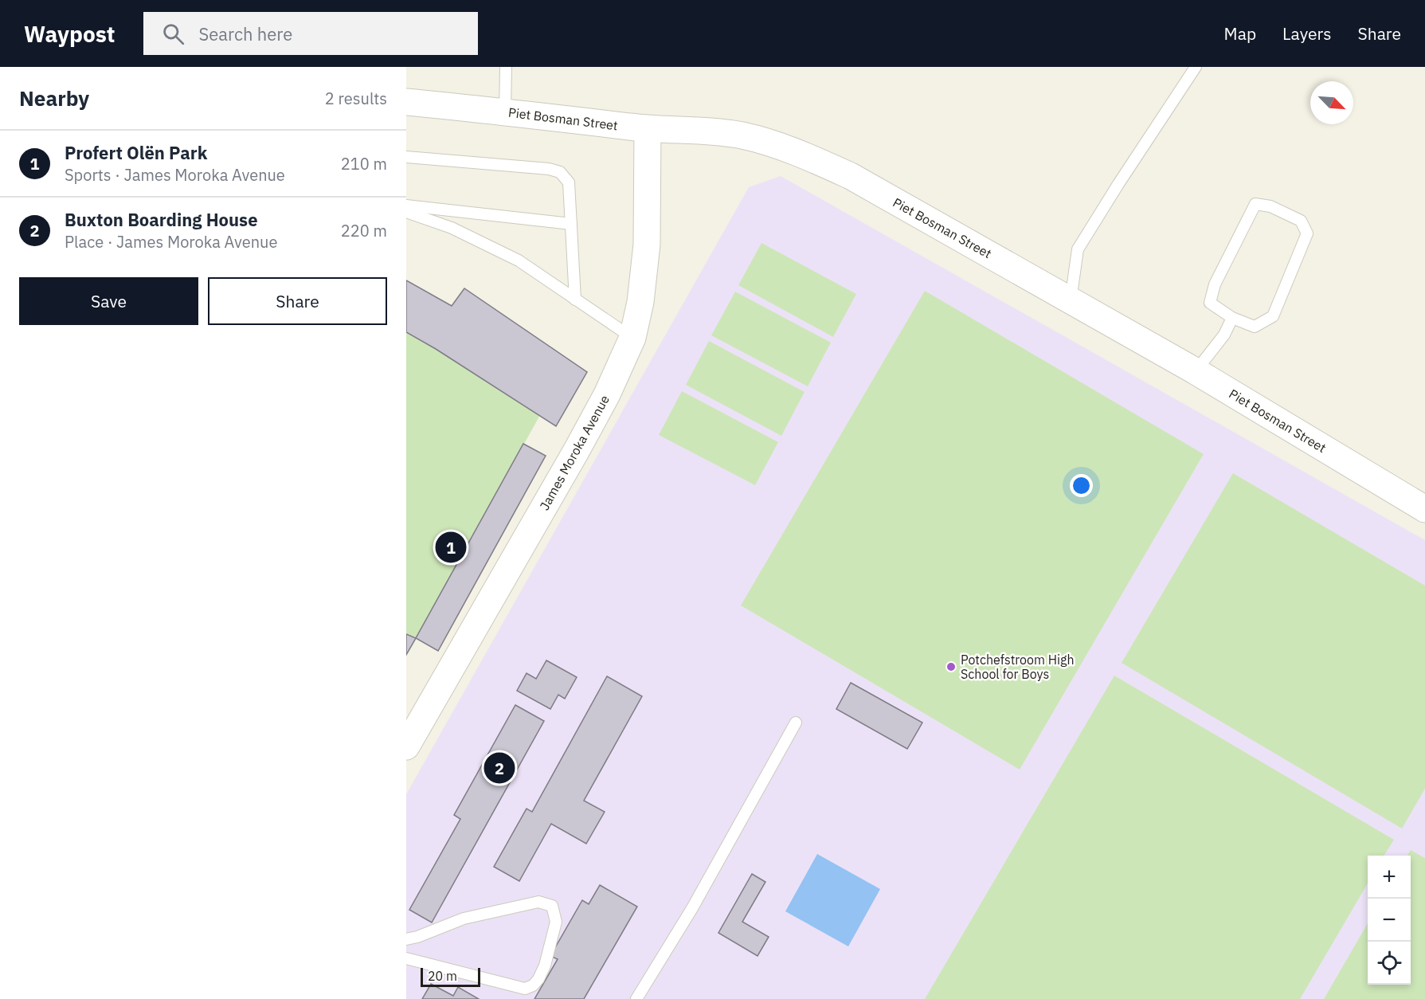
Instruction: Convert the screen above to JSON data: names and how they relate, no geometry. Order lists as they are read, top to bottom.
{
  "streets": {
    "street": ["Piet Bosman Street", "James Moroka Avenue"]
  },
  "crossings": [
    ["Piet Bosman Street", "James Moroka Avenue"]
  ],
  "places": ["Potchefstroom High School for Boys"],
  "scale_bar": "20 m",
  "north": "bottom right",
  "page": {
    "header": "Waypost",
    "search": "Search here",
    "nav": ["Map", "Layers", "Share"],
    "heading": ["Nearby", "2 results"],
    "list": [
      {
        "mark": "1",
        "name": "Profert Olën Park",
        "note": "Sports · James Moroka Avenue",
        "value": "210 m"
      },
      {
        "mark": "2",
        "name": "Buxton Boarding House",
        "note": "Place · James Moroka Avenue",
        "value": "220 m"
      }
    ],
    "buttons": ["Save", "Share"],
    "pins": ["1", "2"],
    "map_buttons": ["+", "−"],
    "scale": "20 m"
  }
}
